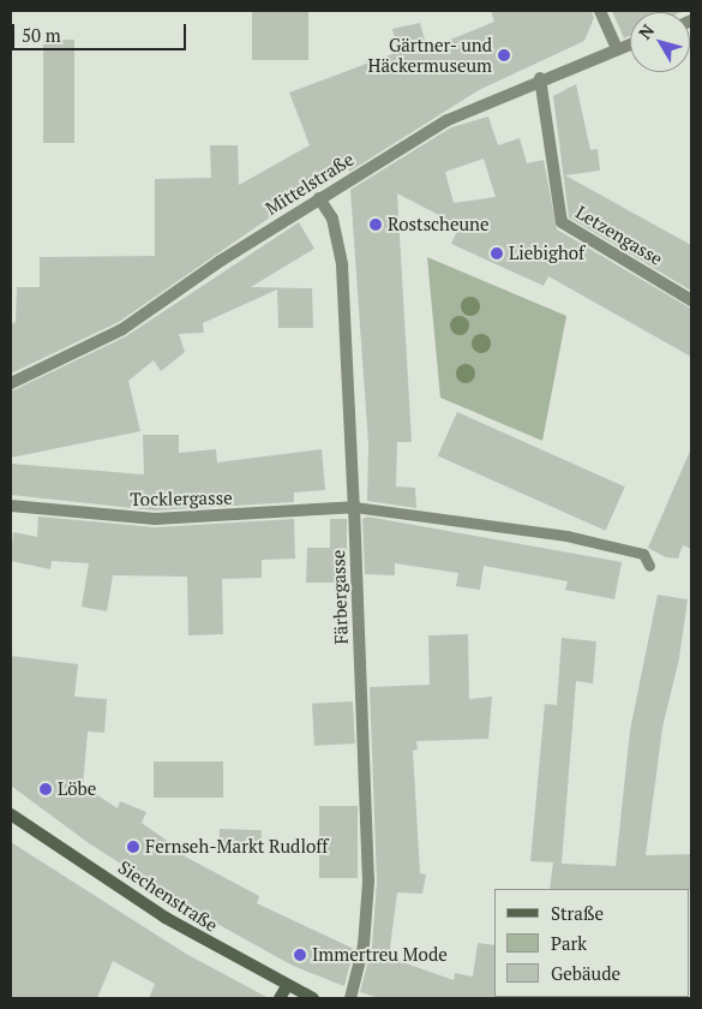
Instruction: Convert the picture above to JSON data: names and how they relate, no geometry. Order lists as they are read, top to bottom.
{
  "streets": {
    "street": [
      "Mittelstraße",
      "Letzengasse",
      "Tocklergasse",
      "Färbergasse",
      "Siechenstraße"
    ]
  },
  "crossings": [
    ["Mittelstraße", "Letzengasse"],
    ["Mittelstraße", "Färbergasse"],
    ["Tocklergasse", "Färbergasse"]
  ],
  "places": [
    "Gärtner- und Häckermuseum",
    "Rostscheune",
    "Liebighof",
    "Löbe",
    "Fernseh-Markt Rudloff",
    "Immertreu Mode"
  ],
  "legend": ["Straße", "Park", "Gebäude"],
  "scale_bar": "50 m",
  "north": "top left"
}
